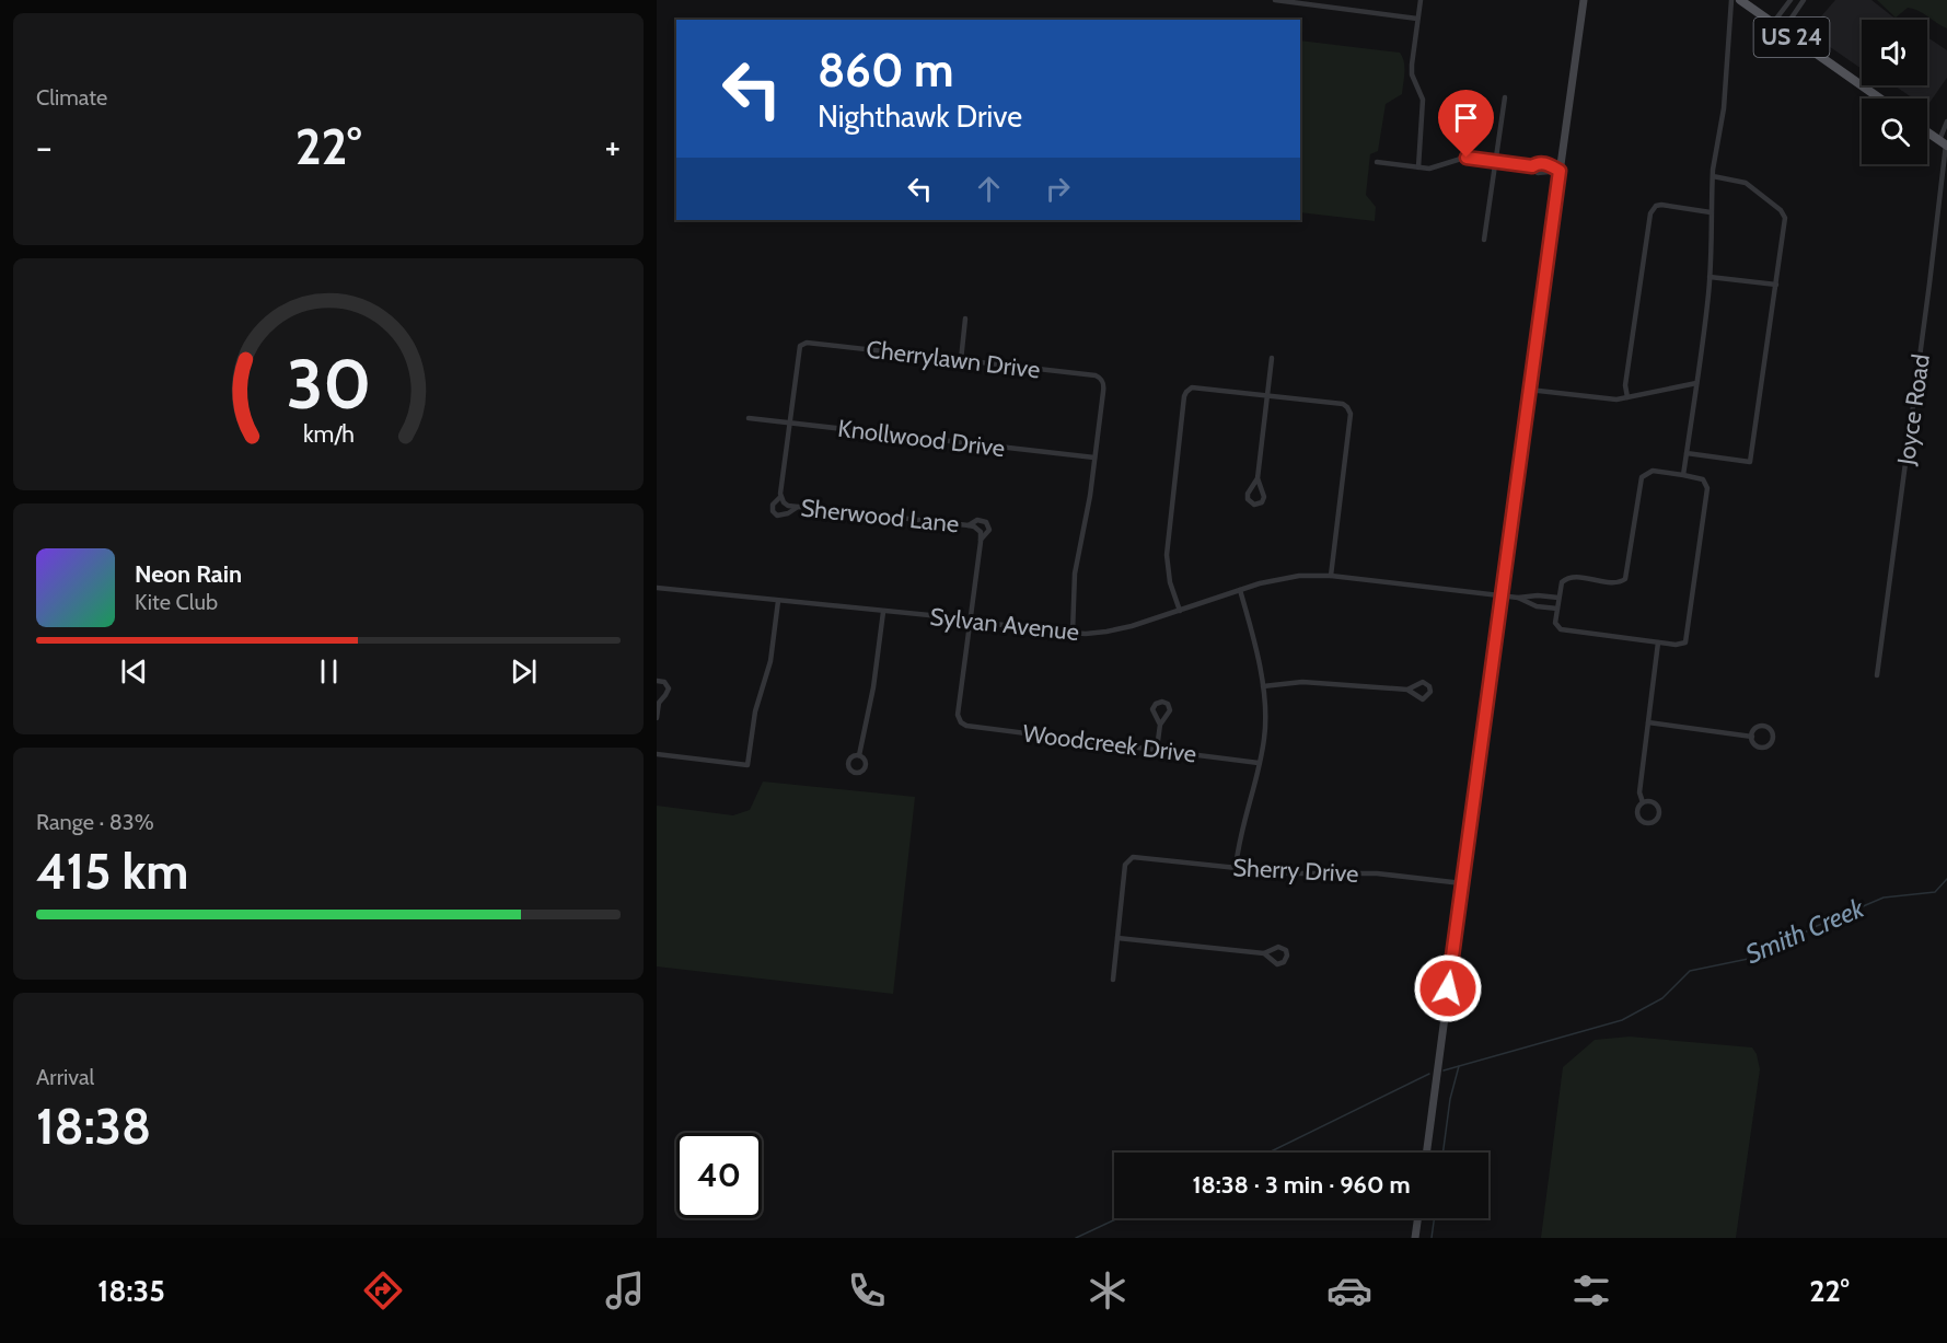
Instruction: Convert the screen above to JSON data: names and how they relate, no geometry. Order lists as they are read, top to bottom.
{
  "streets": {
    "main road": ["US 24"],
    "street": [
      "Cherrylawn Drive",
      "Joyce Road",
      "Knollwood Drive",
      "Sherwood Lane",
      "Sylvan Avenue",
      "Woodcreek Drive",
      "Sherry Drive"
    ]
  },
  "crossings": [
    ["Cherrylawn Drive", "Knollwood Drive"],
    ["Sylvan Avenue", "Woodcreek Drive"]
  ],
  "water": ["Smith Creek"],
  "page": {
    "tile": [
      "Climate",
      ["Range · 83%", "415 km"],
      ["Arrival", "18:38"]
    ],
    "turn": ["860 m", "Nighthawk Drive"],
    "heat": ["−", "22°", "+"],
    "song": ["Neon Rain", "Kite Club"],
    "limit": "40",
    "trip": "18:38 · 3 min · 960 m",
    "tabs": ["18:35", "22°"],
    "gauge": ["30", "km/h"]
  }
}
